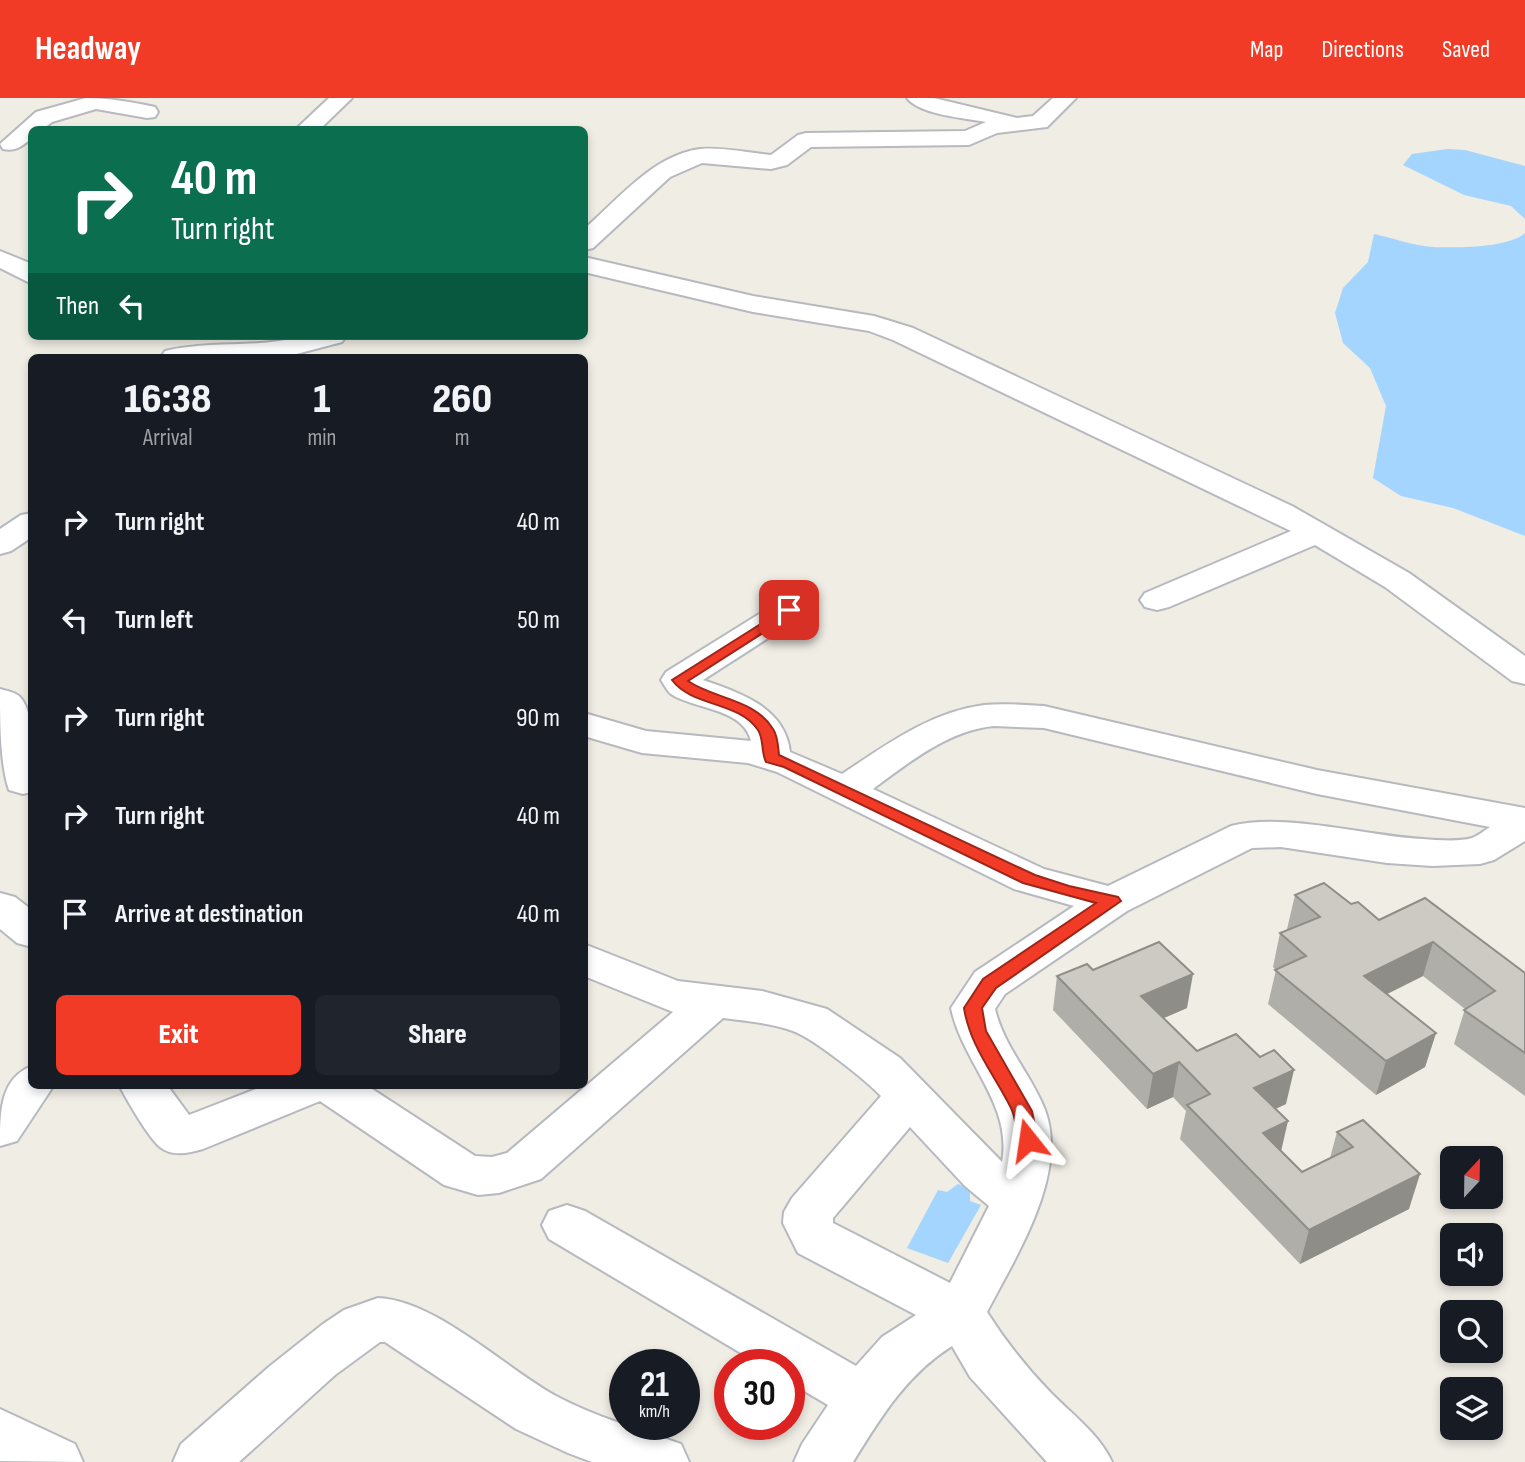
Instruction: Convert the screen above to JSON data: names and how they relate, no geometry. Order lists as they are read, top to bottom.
{
  "north": "top",
  "page": {
    "header": "Headway",
    "nav": ["Map", "Directions", "Saved"],
    "turn": ["40 m", "Turn right"],
    "then": "Then",
    "eta": [
      "16:38",
      "Arrival",
      "1",
      "min",
      "260",
      "m"
    ],
    "list": [
      {
        "name": "Turn right",
        "value": "40 m"
      },
      {
        "name": "Turn left",
        "value": "50 m"
      },
      {
        "name": "Turn right",
        "value": "90 m"
      },
      {
        "name": "Turn right",
        "value": "40 m"
      },
      {
        "name": "Arrive at destination",
        "value": "40 m"
      }
    ],
    "buttons": ["Exit", "Share"],
    "speed": "21 km/h",
    "limit": "30"
  }
}
